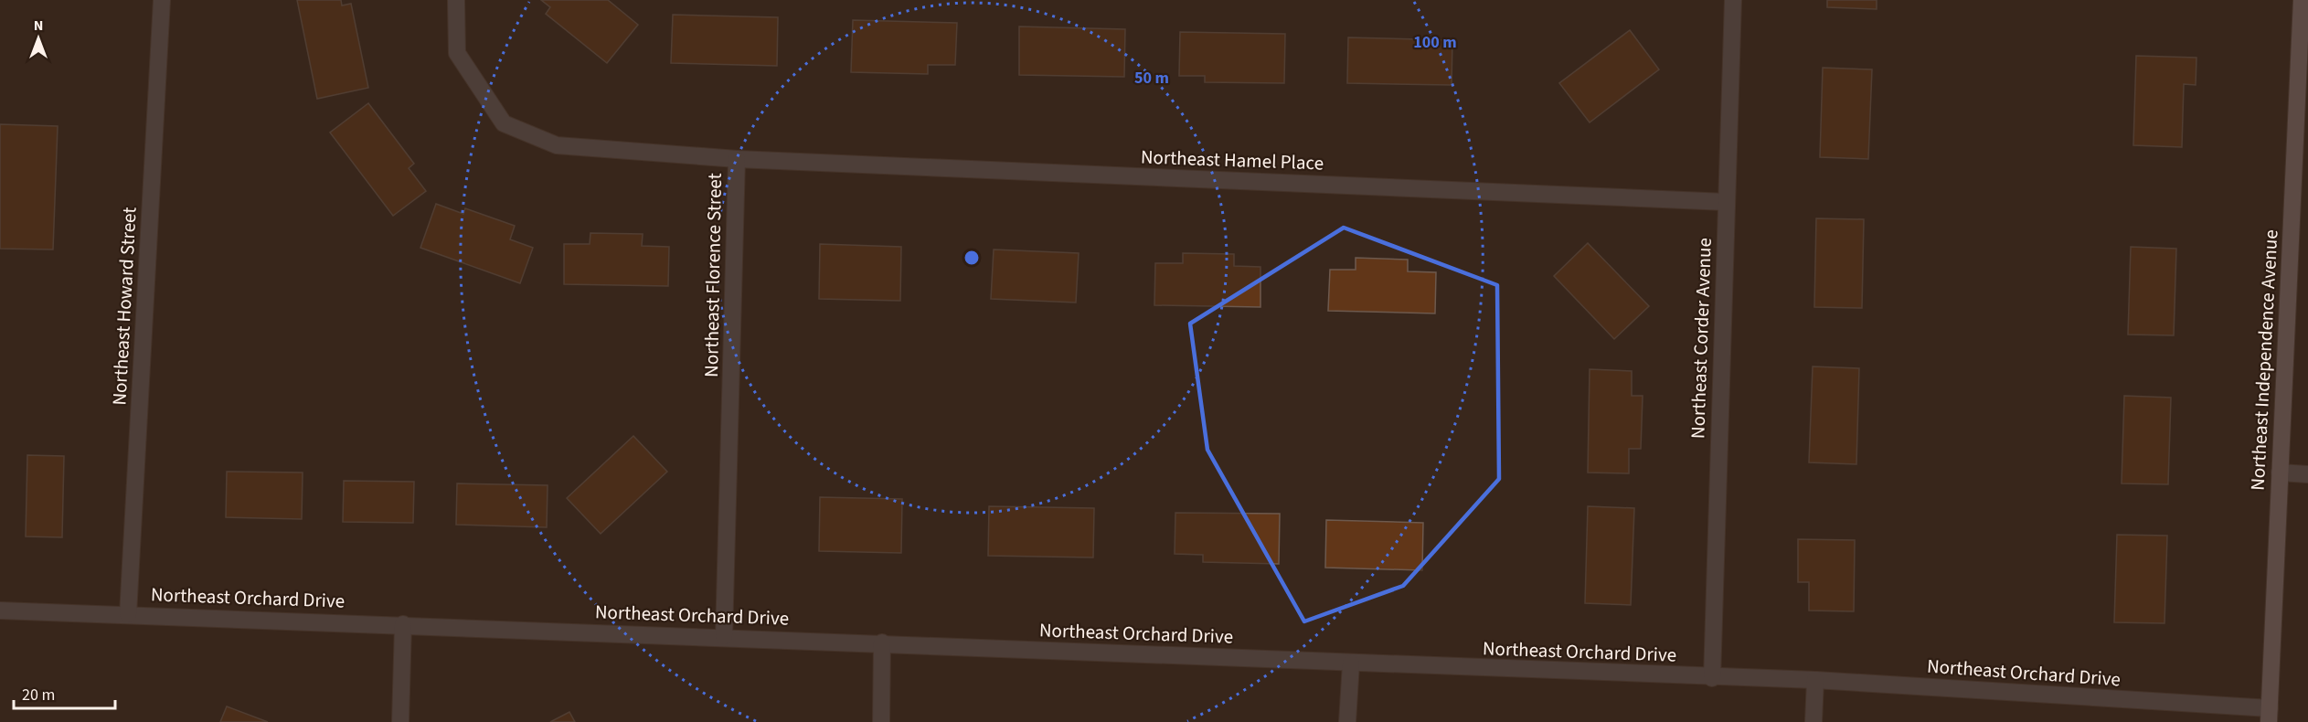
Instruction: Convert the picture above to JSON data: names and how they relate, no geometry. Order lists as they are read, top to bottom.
{
  "streets": {
    "street": [
      "Northeast Hamel Place",
      "Northeast Florence Street",
      "Northeast Howard Street",
      "Northeast Corder Avenue",
      "Northeast Independence Avenue",
      "Northeast Orchard Drive"
    ]
  },
  "crossings": [
    ["Northeast Hamel Place", "Northeast Florence Street"],
    ["Northeast Hamel Place", "Northeast Corder Avenue"],
    ["Northeast Florence Street", "Northeast Orchard Drive"],
    ["Northeast Howard Street", "Northeast Orchard Drive"],
    ["Northeast Corder Avenue", "Northeast Orchard Drive"],
    ["Northeast Independence Avenue", "Northeast Orchard Drive"]
  ],
  "scale_bar": "20 m",
  "north": "top",
  "rings": ["100 m", "50 m"]
}
